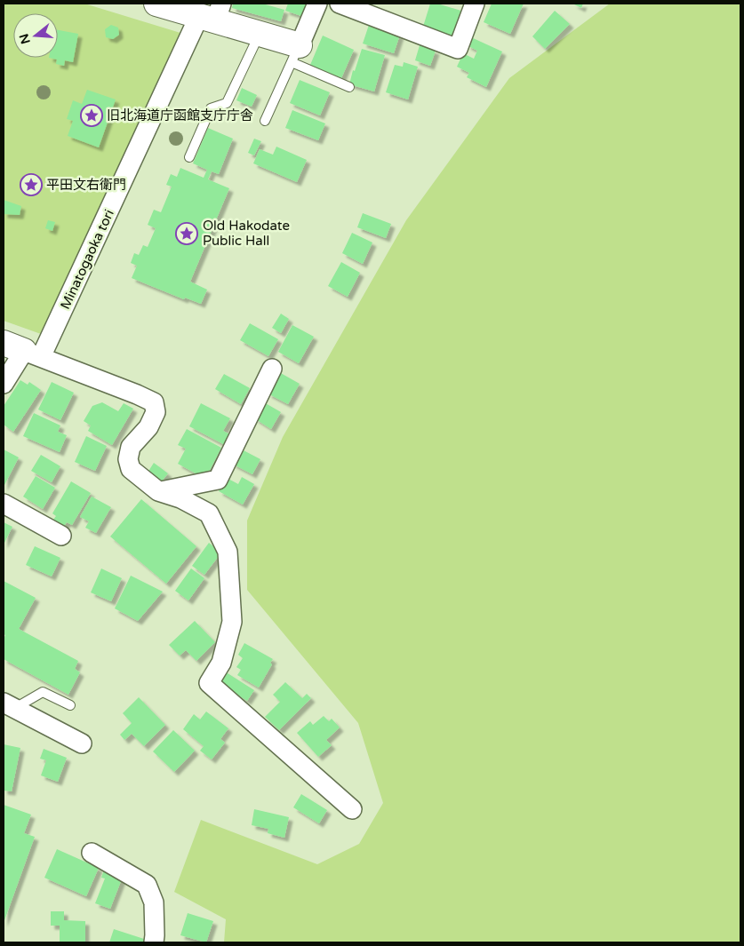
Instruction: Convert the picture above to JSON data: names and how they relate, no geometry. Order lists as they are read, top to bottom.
{
  "streets": {
    "street": ["Minatogaoka tori"]
  },
  "places": {
    "place": ["旧北海道庁函館支庁庁舎", "平田文右衛門", "Old Hakodate Public Hall"]
  },
  "north": "left"
}
